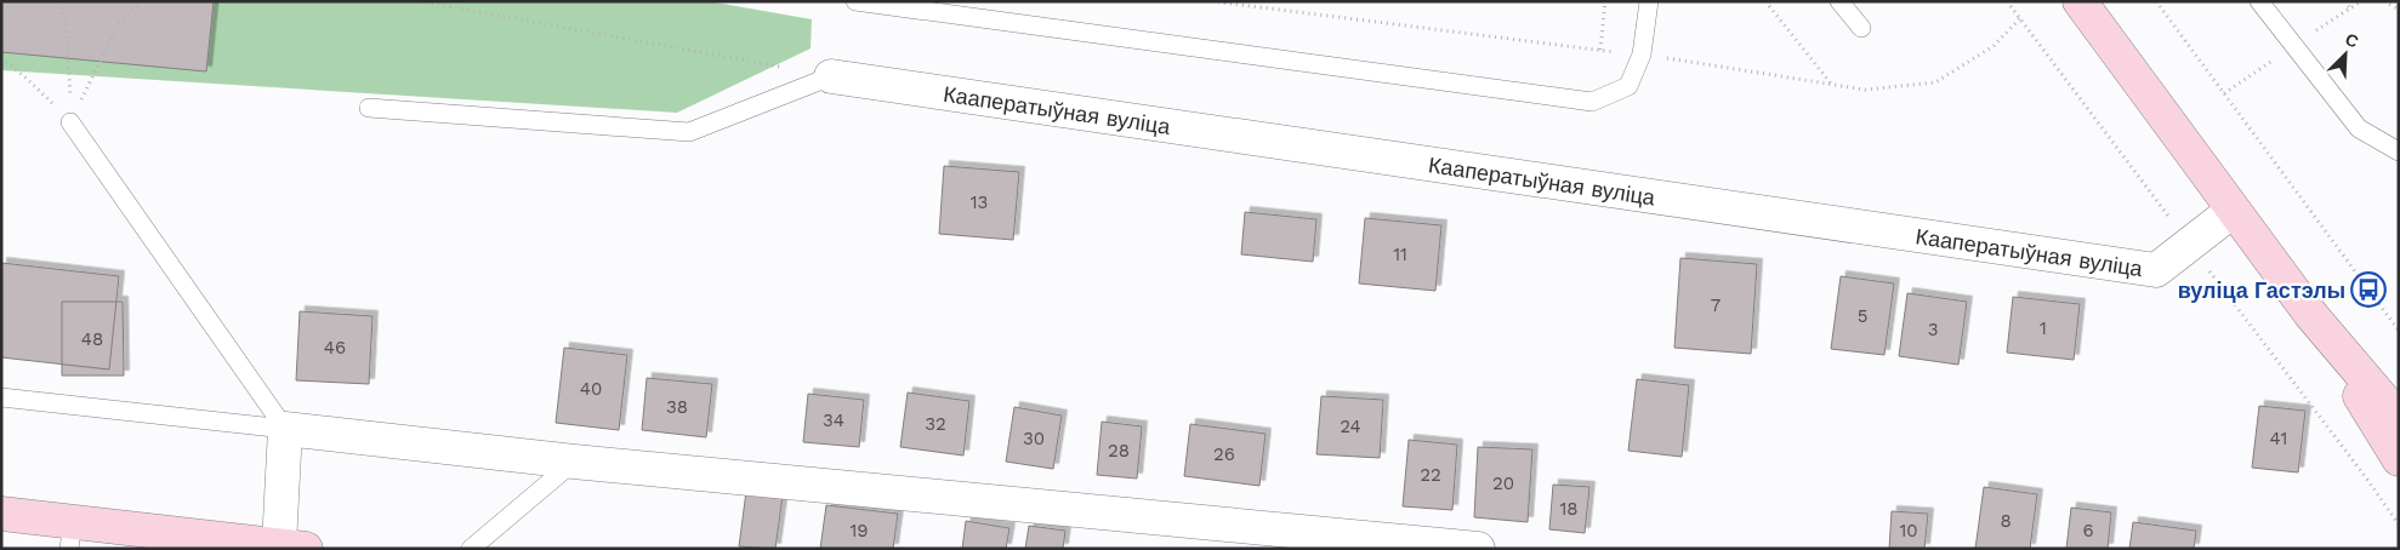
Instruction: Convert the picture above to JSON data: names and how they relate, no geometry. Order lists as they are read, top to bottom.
{
  "streets": {
    "street": ["Кааператыўная вуліца"]
  },
  "places": {
    "bus stop": ["вуліца Гастэлы"]
  },
  "house_numbers": [
    "13",
    "11",
    "7",
    "5",
    "1",
    "3",
    "48",
    "46",
    "40",
    "38",
    "34",
    "32",
    "24",
    "30",
    "41",
    "28",
    "26",
    "22",
    "20",
    "18",
    "8",
    "19",
    "10",
    "6"
  ],
  "north": "top right"
}
